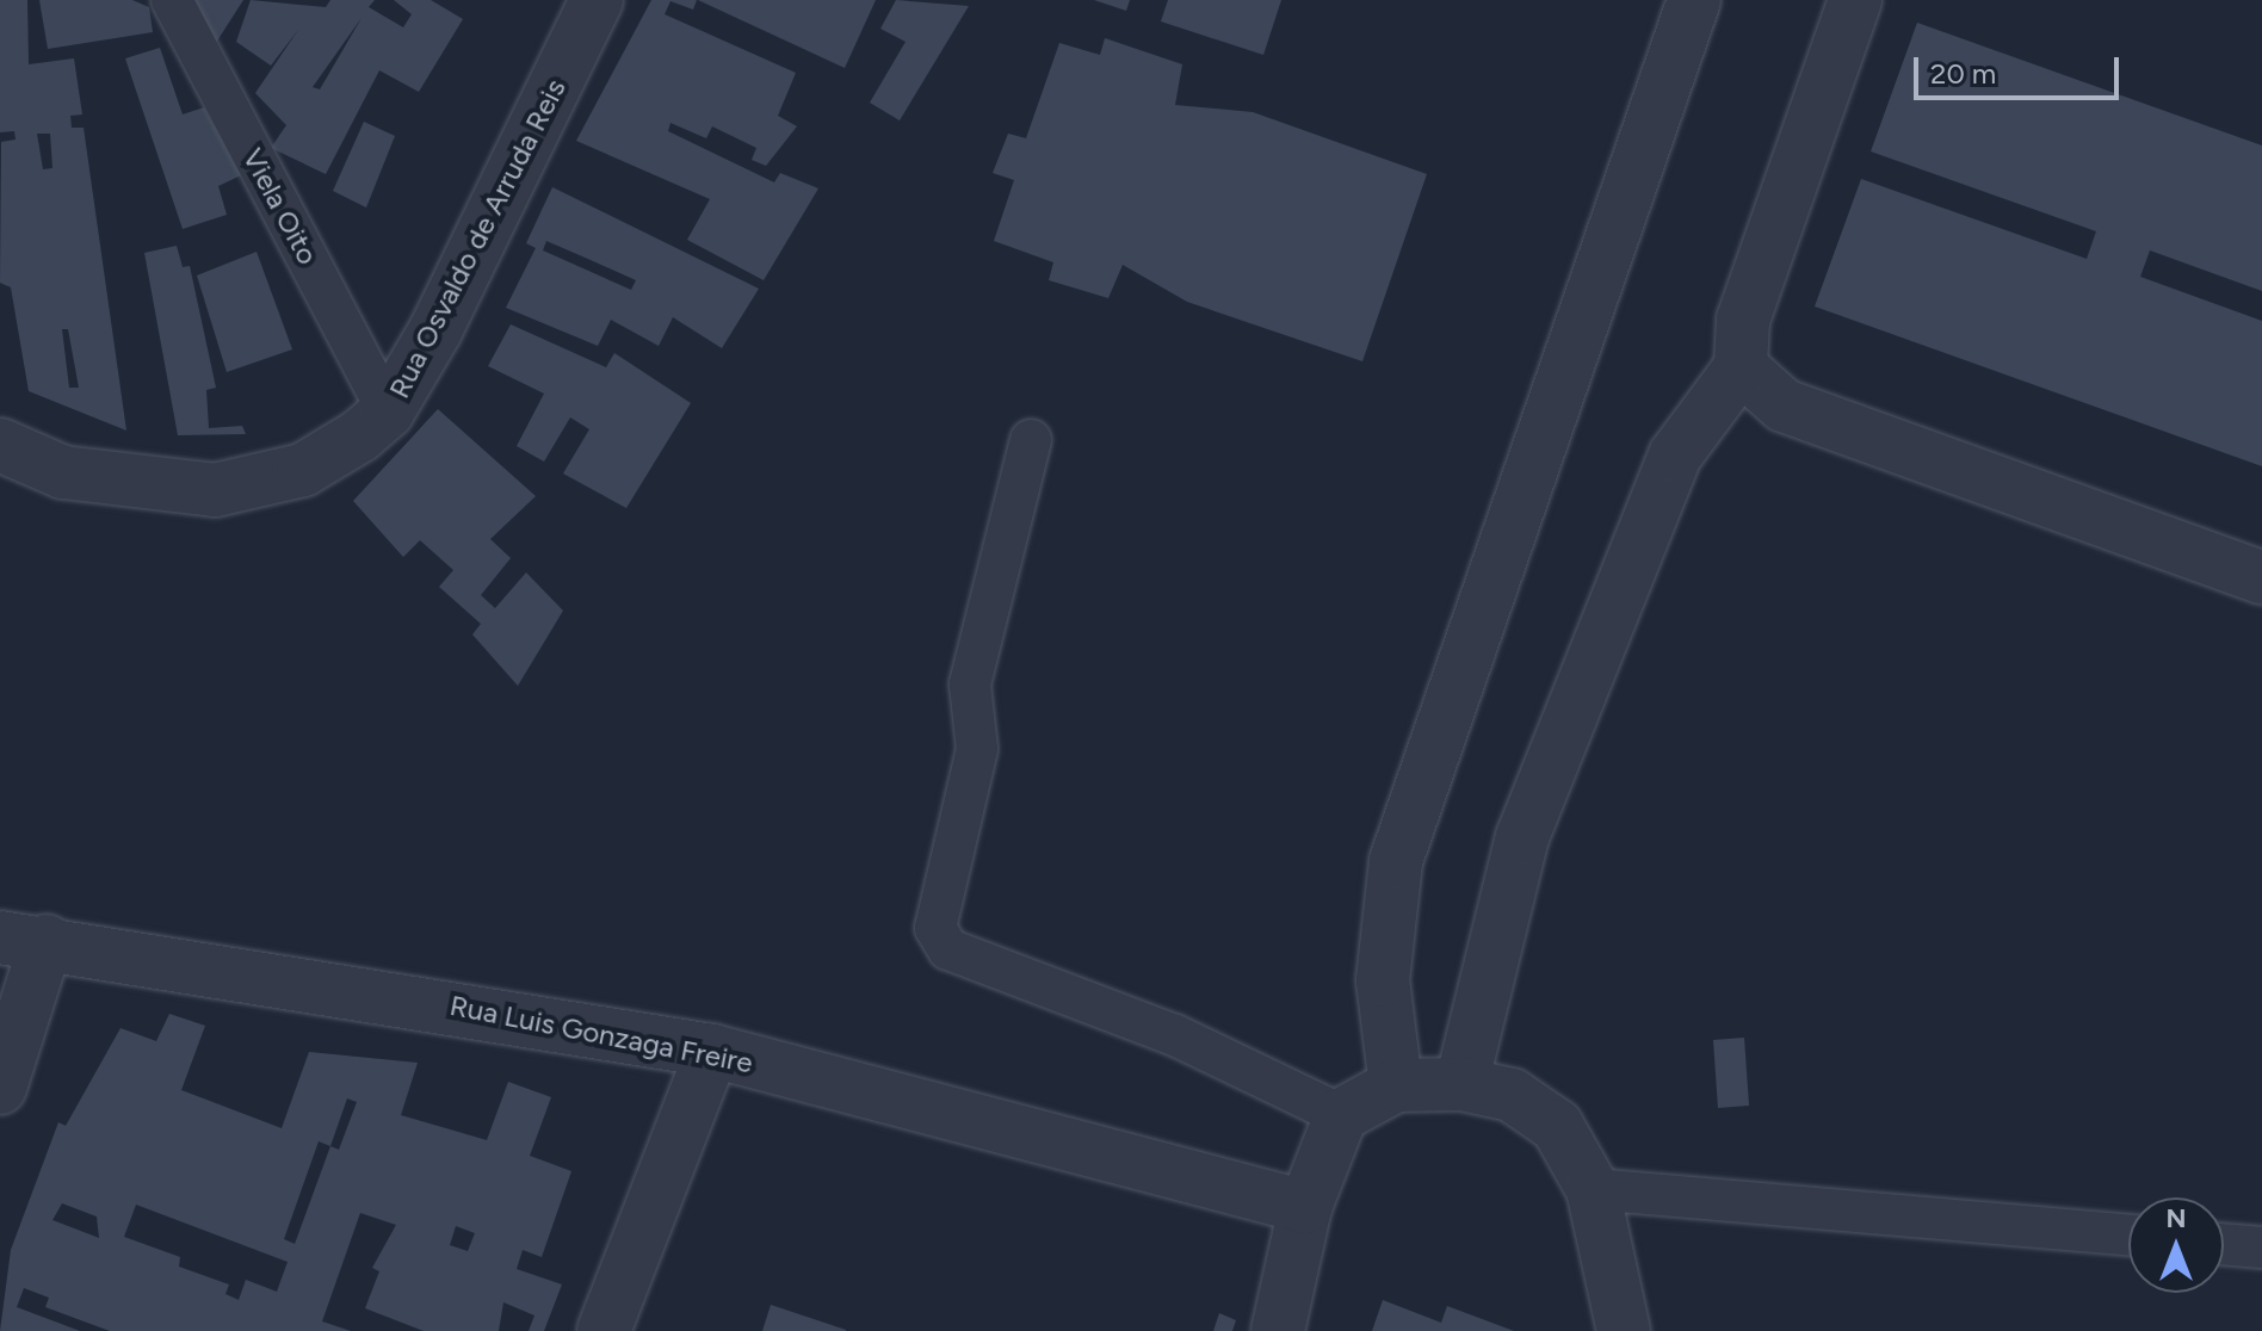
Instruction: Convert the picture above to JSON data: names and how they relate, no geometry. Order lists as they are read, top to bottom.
{
  "streets": {
    "street": ["Rua Osvaldo de Arruda Reis", "Rua Luis Gonzaga Freire"],
    "lane": ["Viela Oito"]
  },
  "crossings": [
    ["Viela Oito", "Rua Osvaldo de Arruda Reis"]
  ],
  "scale_bar": "20 m",
  "north": "top"
}
